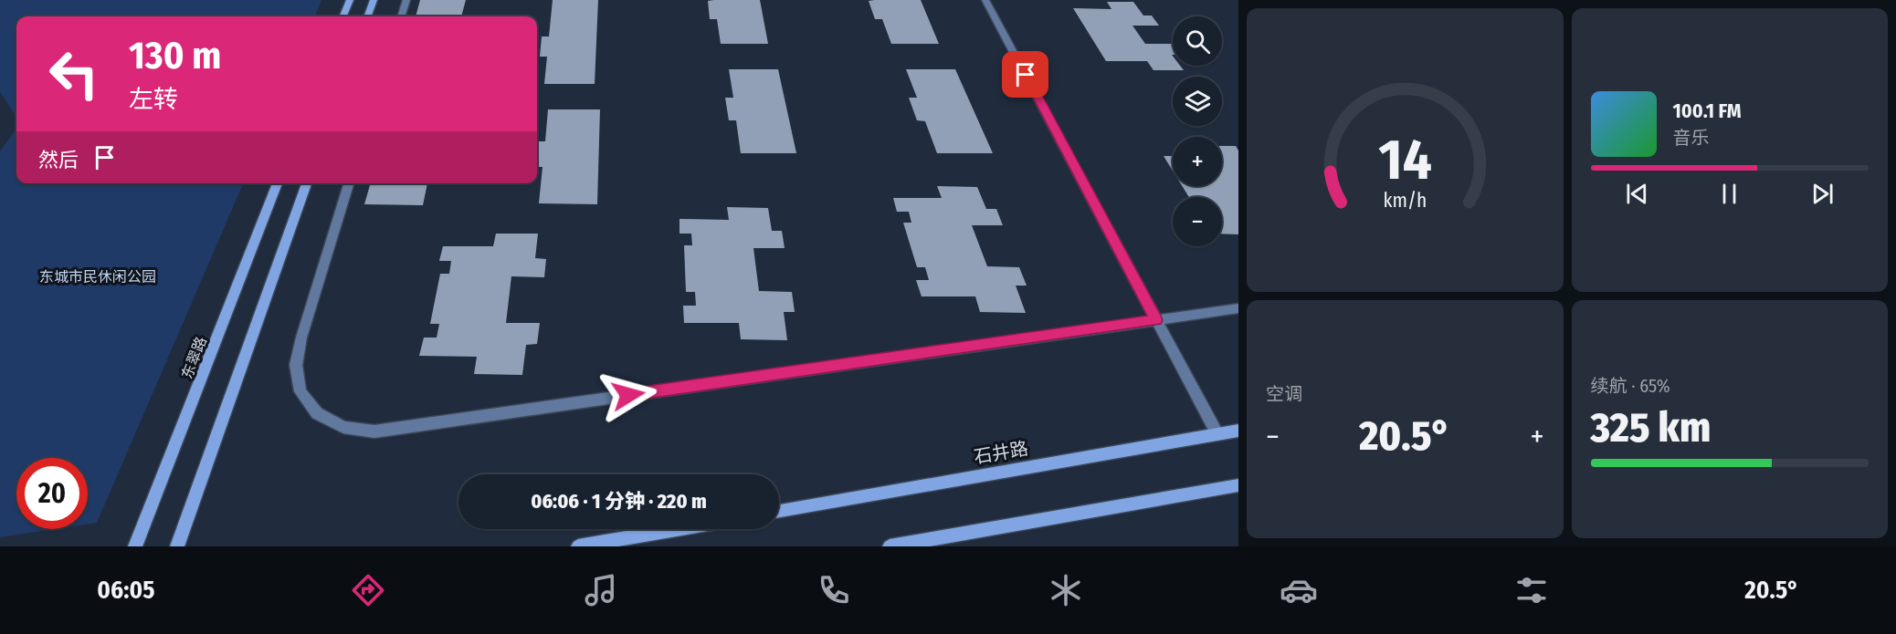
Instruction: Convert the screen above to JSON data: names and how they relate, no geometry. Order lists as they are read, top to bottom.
{
  "streets": {
    "street": ["东翠路", "石井路"]
  },
  "parks": ["东城市民休闲公园"],
  "page": {
    "map_buttons": ["+", "−"],
    "turn": ["130 m", "左转"],
    "song": ["100.1 FM", "音乐"],
    "then": "然后",
    "tile": [
      "空调",
      ["续航 · 65%", "325 km"]
    ],
    "heat": ["−", "20.5°", "+"],
    "limit": "20",
    "trip": "06:06 · 1 分钟 · 220 m",
    "tabs": ["06:05", "20.5°"],
    "gauge": ["14", "km/h"]
  }
}
